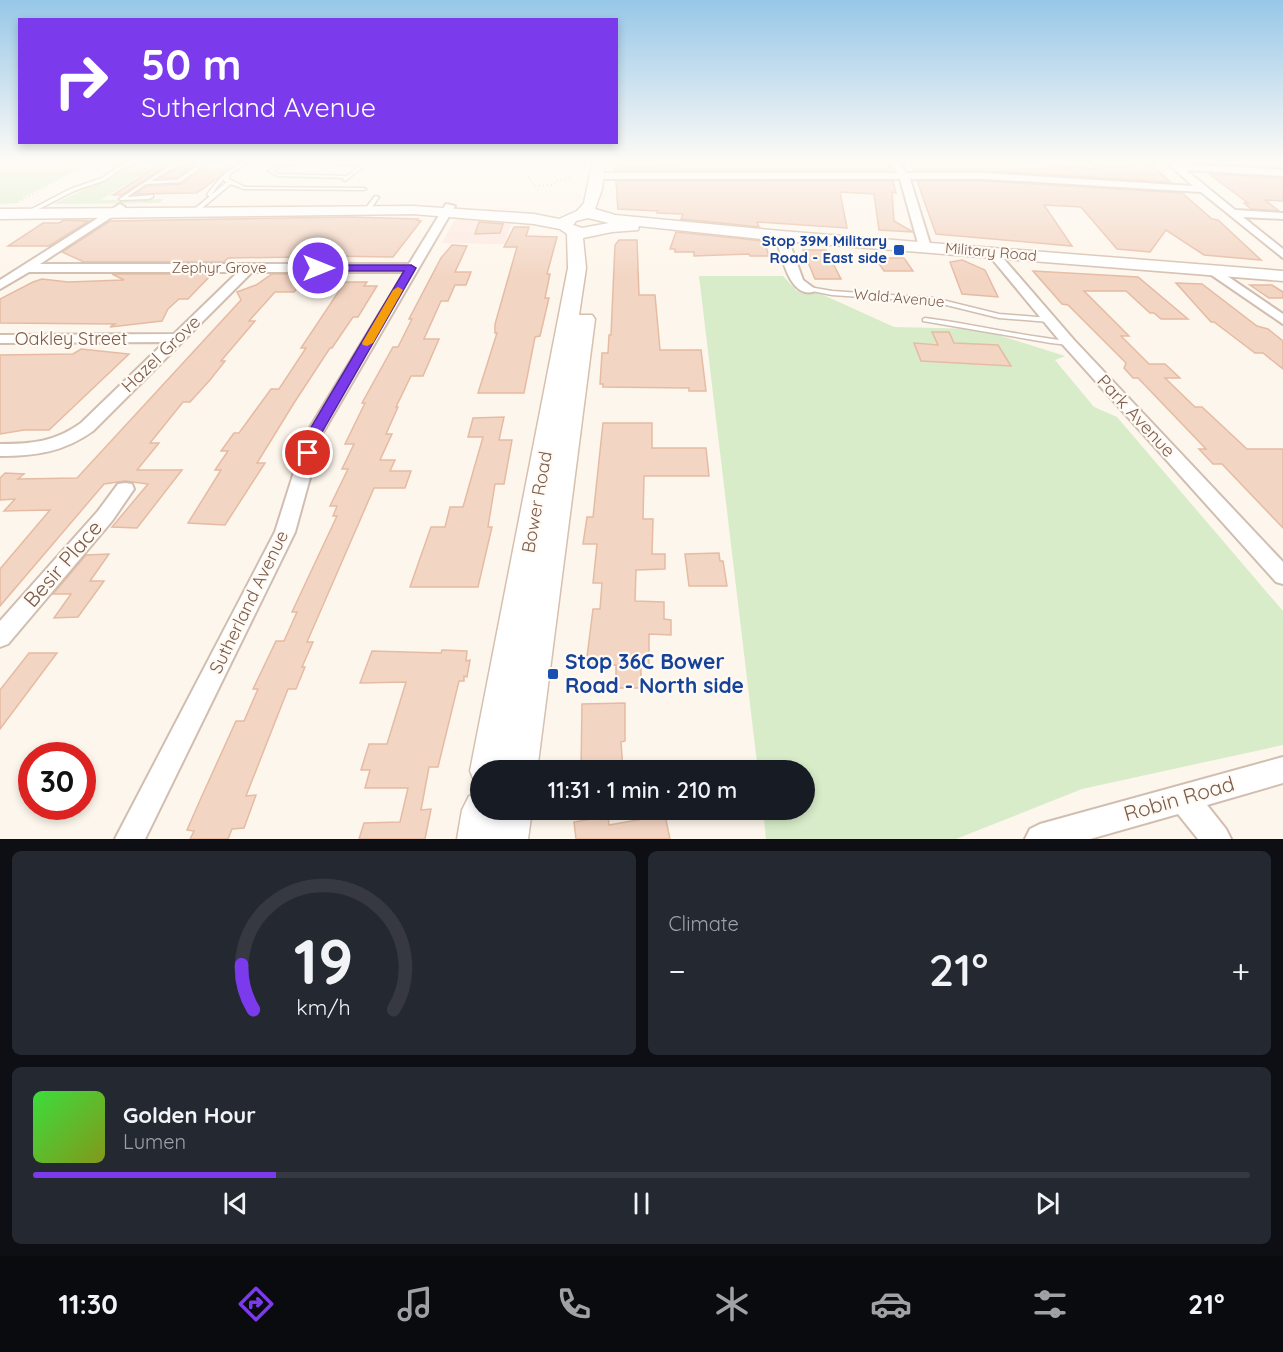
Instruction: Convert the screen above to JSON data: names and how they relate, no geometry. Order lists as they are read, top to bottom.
{
  "streets": {
    "main road": ["Military Road", "Bower Road"],
    "street": [
      "Zephyr Grove",
      "Wald Avenue",
      "Oakley Street",
      "Hazel Grove",
      "Park Avenue",
      "Besir Place",
      "Sutherland Avenue",
      "Robin Road"
    ]
  },
  "crossings": [
    ["Military Road", "Wald Avenue"],
    ["Military Road", "Park Avenue"],
    ["Military Road", "Bower Road"],
    ["Military Road", "Sutherland Avenue"],
    ["Zephyr Grove", "Hazel Grove"],
    ["Zephyr Grove", "Sutherland Avenue"],
    ["Wald Avenue", "Park Avenue"],
    ["Oakley Street", "Hazel Grove"]
  ],
  "places": {
    "transit": ["Stop 39M Military Road - East side", "Stop 36C Bower Road - North side"]
  },
  "page": {
    "turn": ["50 m", "Sutherland Avenue"],
    "limit": "30",
    "trip": "11:31 · 1 min · 210 m",
    "tile": "Climate",
    "heat": ["−", "21°", "+"],
    "song": ["Golden Hour", "Lumen"],
    "tabs": ["11:30", "21°"],
    "gauge": ["19", "km/h"]
  }
}
